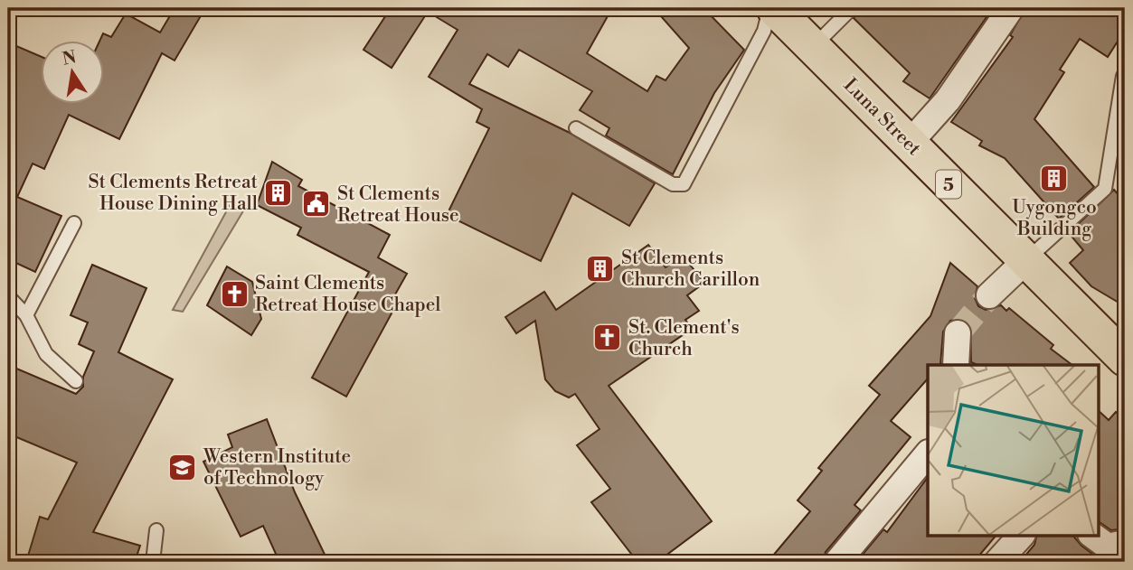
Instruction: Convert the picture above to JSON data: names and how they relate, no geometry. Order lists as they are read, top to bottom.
{
  "streets": {
    "main road": ["Luna Street", "5"]
  },
  "places": {
    "building": ["Uygongco Building", "St Clements Retreat House Dining Hall", "St Clements Church Carillon"],
    "public building": ["St Clements Retreat House"],
    "church": ["Saint Clements Retreat House Chapel", "St. Clement's Church"],
    "school or university": ["Western Institute of Technology"]
  },
  "north": "top"
}
